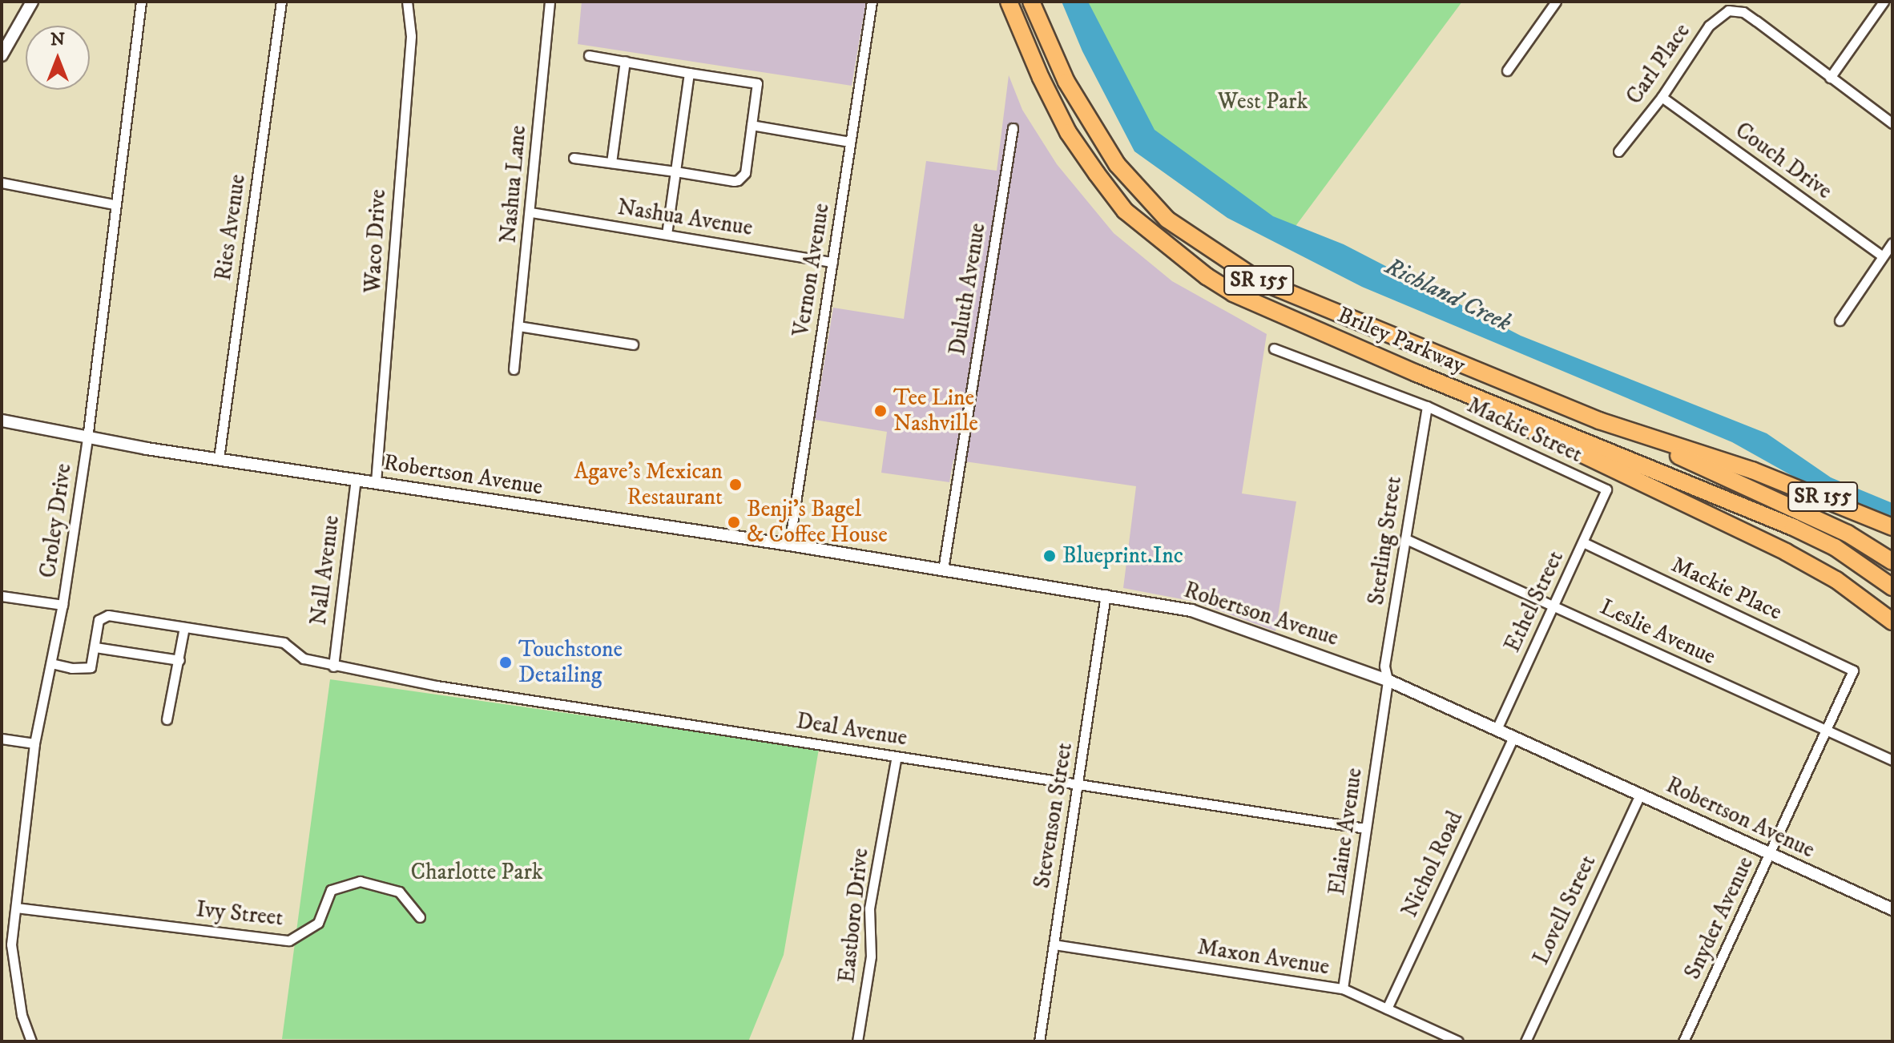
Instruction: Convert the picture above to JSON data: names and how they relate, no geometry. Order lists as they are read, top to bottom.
{
  "streets": {
    "highway": ["SR 155", "Briley Parkway"],
    "street": [
      "Carl Place",
      "Couch Drive",
      "Nashua Lane",
      "Nashua Avenue",
      "Ries Avenue",
      "Waco Drive",
      "Vernon Avenue",
      "Duluth Avenue",
      "Mackie Street",
      "Robertson Avenue",
      "Croley Drive",
      "Sterling Street",
      "Nall Avenue",
      "Mackie Place",
      "Ethel Street",
      "Leslie Avenue",
      "Deal Avenue",
      "Stevenson Street",
      "Elaine Avenue",
      "Nichol Road",
      "Lovell Street",
      "Ivy Street",
      "Eastboro Drive",
      "Snyder Avenue",
      "Maxon Avenue"
    ]
  },
  "crossings": [
    ["Carl Place", "Couch Drive"],
    ["Nashua Lane", "Nashua Avenue"],
    ["Nashua Avenue", "Vernon Avenue"],
    ["Ries Avenue", "Robertson Avenue"],
    ["Waco Drive", "Robertson Avenue"],
    ["Vernon Avenue", "Robertson Avenue"],
    ["Duluth Avenue", "Robertson Avenue"],
    ["Mackie Street", "Sterling Street"],
    ["Mackie Street", "Ethel Street"],
    ["Robertson Avenue", "Croley Drive"],
    ["Robertson Avenue", "Sterling Street"],
    ["Robertson Avenue", "Nall Avenue"],
    ["Robertson Avenue", "Ethel Street"],
    ["Robertson Avenue", "Stevenson Street"],
    ["Robertson Avenue", "Elaine Avenue"],
    ["Robertson Avenue", "Nichol Road"],
    ["Robertson Avenue", "Lovell Street"],
    ["Robertson Avenue", "Snyder Avenue"],
    ["Croley Drive", "Ivy Street"],
    ["Sterling Street", "Leslie Avenue"],
    ["Sterling Street", "Elaine Avenue"],
    ["Nall Avenue", "Deal Avenue"],
    ["Mackie Place", "Ethel Street"],
    ["Mackie Place", "Snyder Avenue"],
    ["Ethel Street", "Leslie Avenue"],
    ["Leslie Avenue", "Snyder Avenue"],
    ["Deal Avenue", "Stevenson Street"],
    ["Deal Avenue", "Elaine Avenue"],
    ["Deal Avenue", "Eastboro Drive"],
    ["Stevenson Street", "Maxon Avenue"],
    ["Elaine Avenue", "Maxon Avenue"],
    ["Nichol Road", "Maxon Avenue"]
  ],
  "water": ["Richland Creek"],
  "parks": ["West Park", "Charlotte Park"],
  "places": [
    "Tee Line Nashville",
    "Agave's Mexican Restaurant",
    "Benji's Bagel & Coffee House",
    "Blueprint.Inc",
    "Touchstone Detailing"
  ],
  "north": "top"
}
